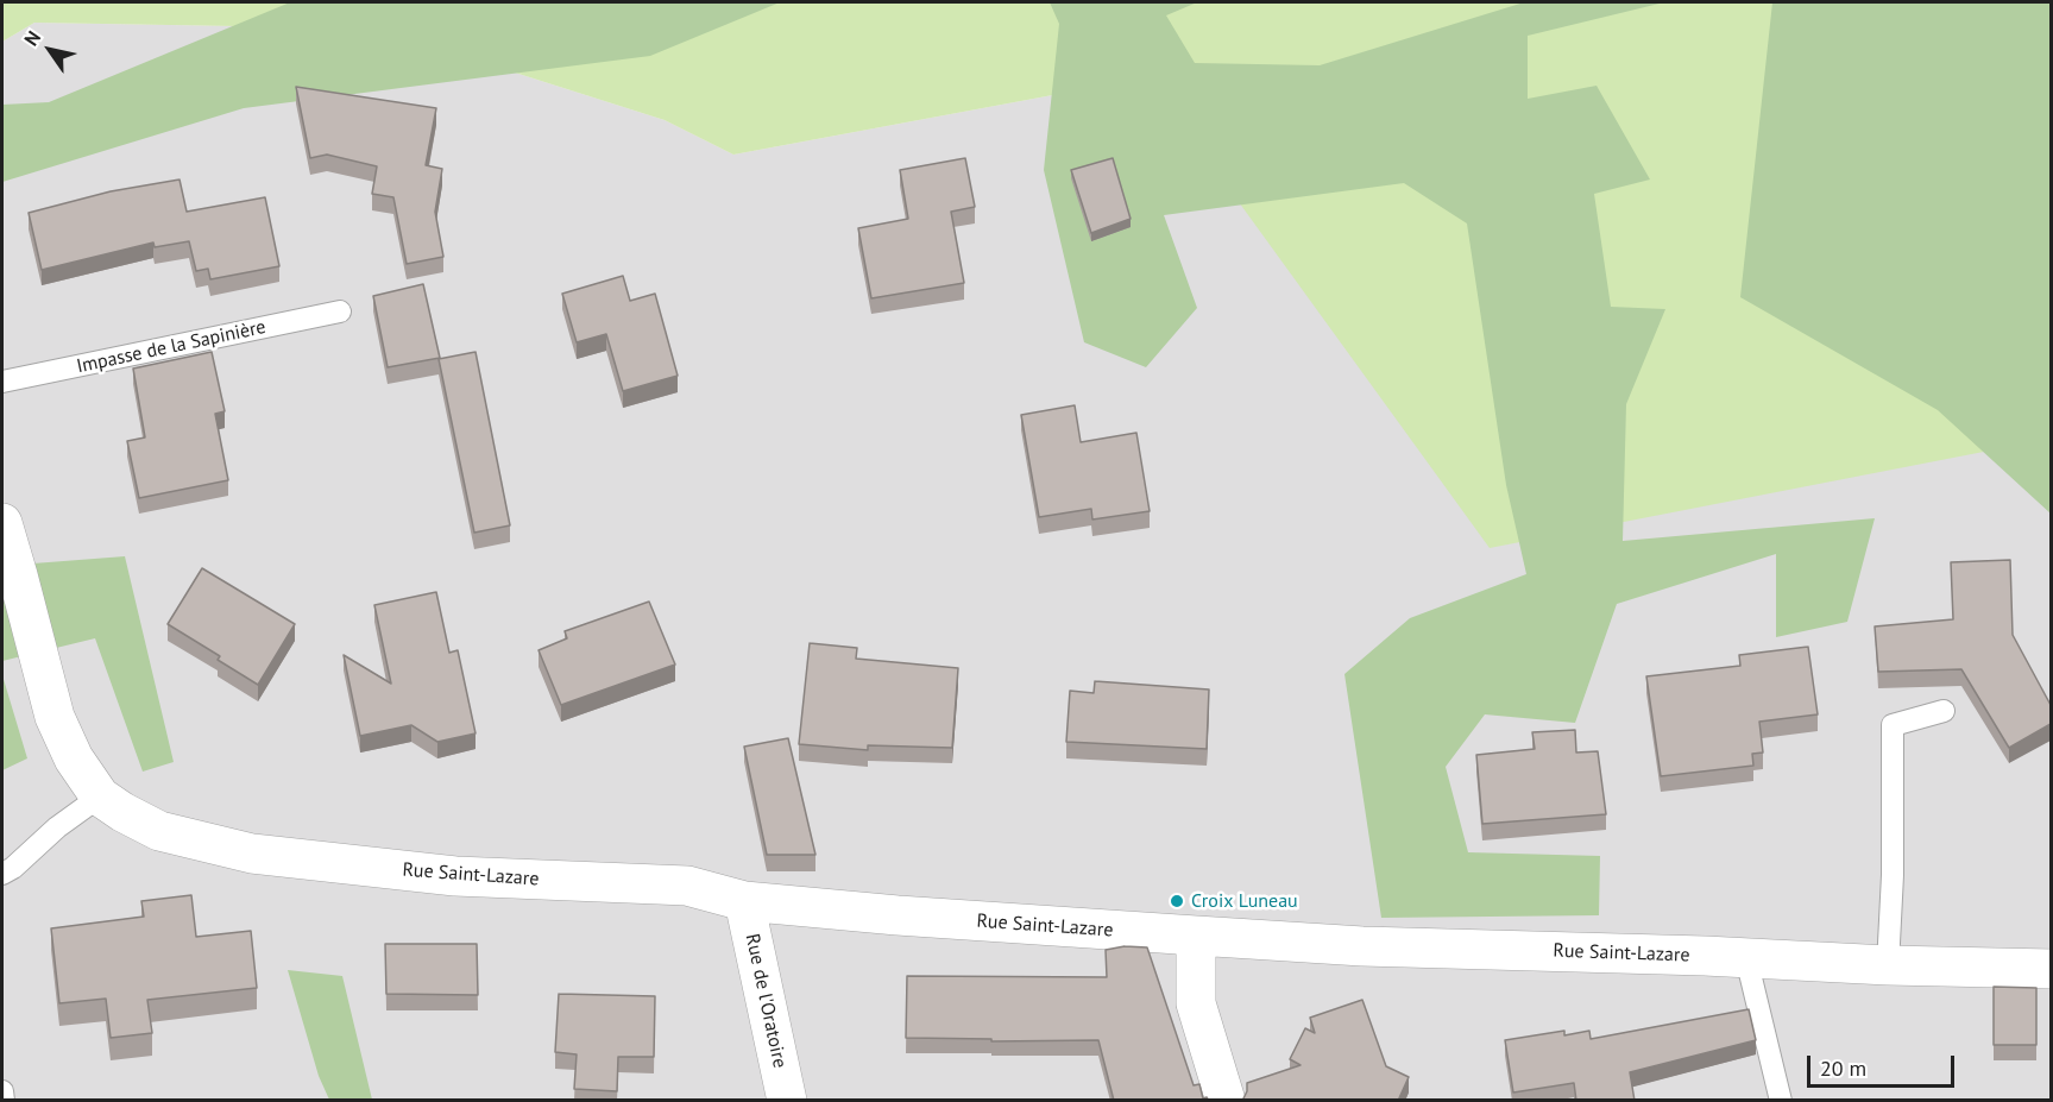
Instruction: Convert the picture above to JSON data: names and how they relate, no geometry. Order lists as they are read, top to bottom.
{
  "streets": {
    "street": ["Rue Saint-Lazare", "Rue de l'Oratoire"],
    "lane": ["Impasse de la Sapinière"]
  },
  "crossings": [
    ["Rue Saint-Lazare", "Rue de l'Oratoire"]
  ],
  "places": ["Croix Luneau"],
  "scale_bar": "20 m",
  "north": "top left"
}
